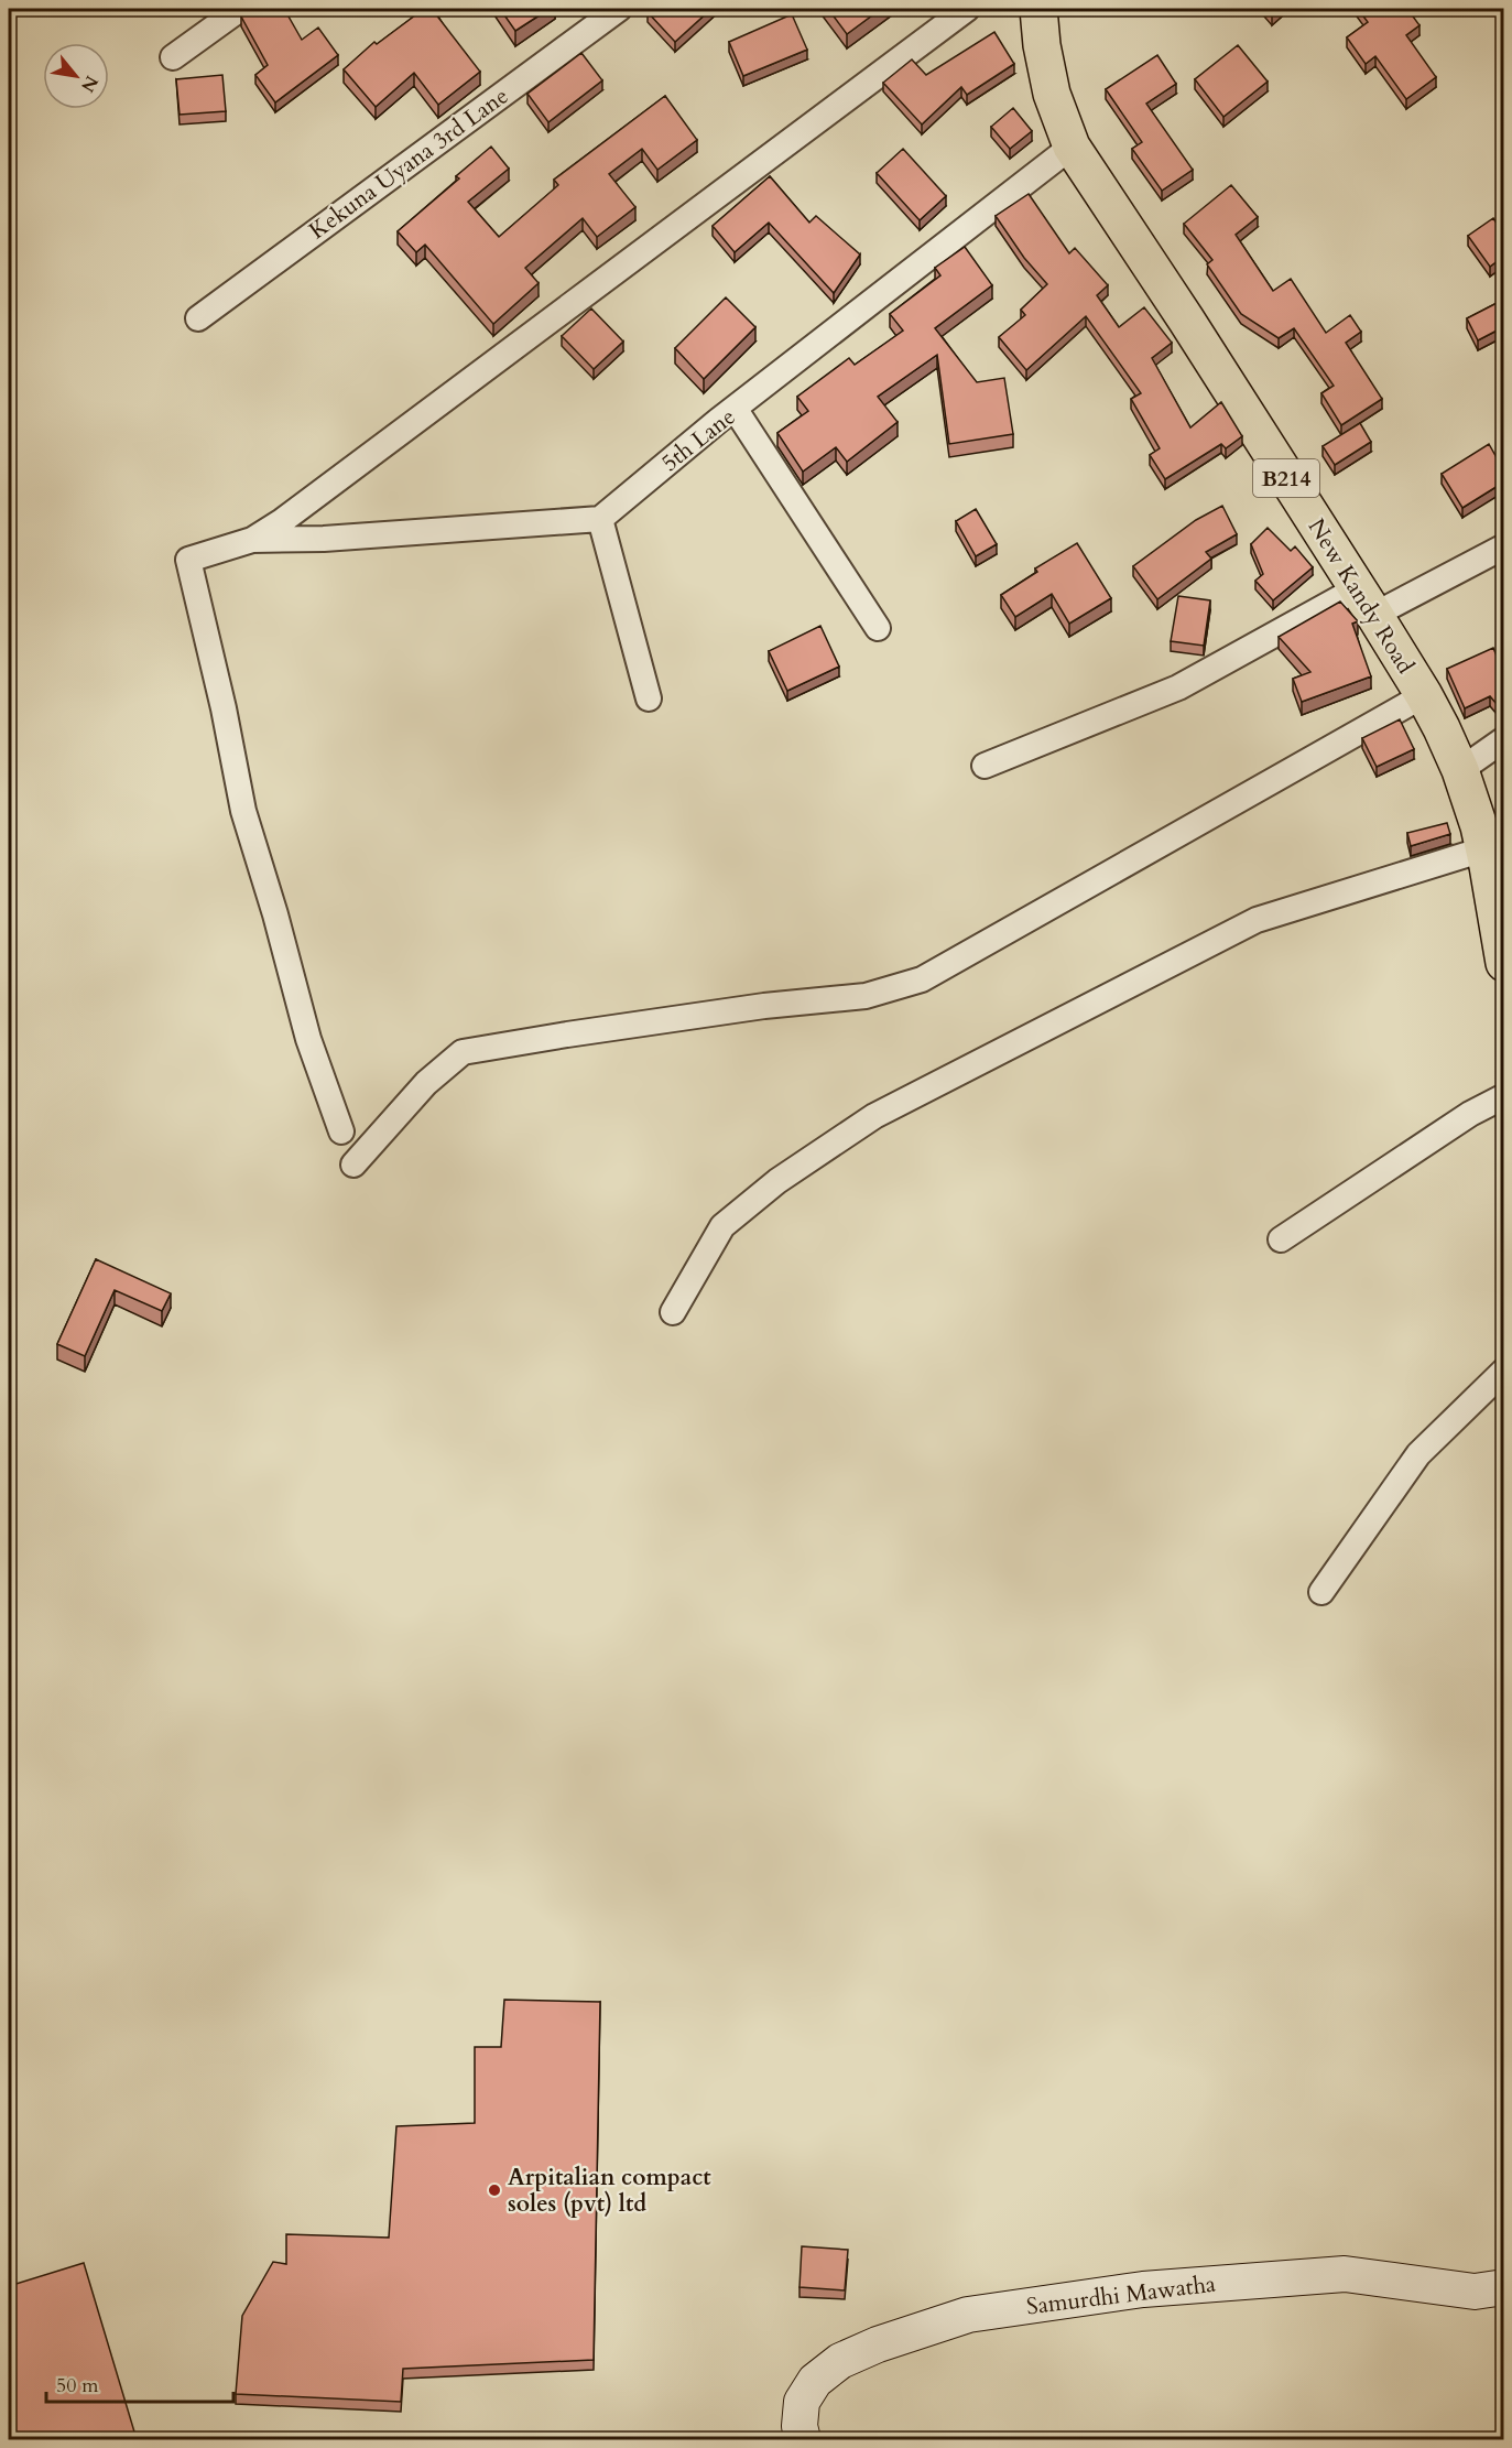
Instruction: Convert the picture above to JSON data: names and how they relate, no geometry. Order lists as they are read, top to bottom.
{
  "streets": {
    "main road": ["B214", "New Kandy Road", "Samurdhi Mawatha"],
    "street": ["Kekuna Uyana 3rd Lane", "5th Lane"]
  },
  "crossings": [
    ["5th Lane", "New Kandy Road"]
  ],
  "places": ["Arpitalian compact soles (pvt) ltd"],
  "scale_bar": "50 m",
  "north": "bottom right"
}
